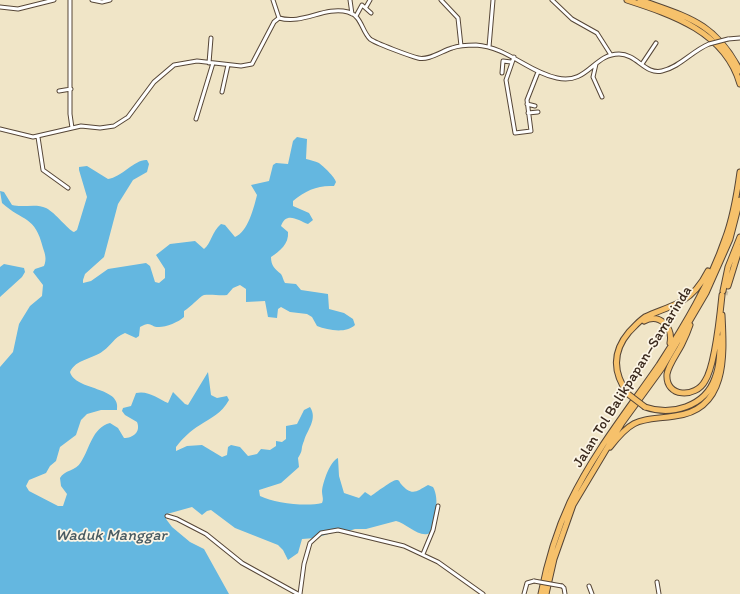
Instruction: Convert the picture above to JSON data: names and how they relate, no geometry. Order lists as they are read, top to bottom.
{
  "streets": {
    "highway": ["Jalan Tol Balikpapan–Samarinda"]
  },
  "water": ["Waduk Manggar"]
}
